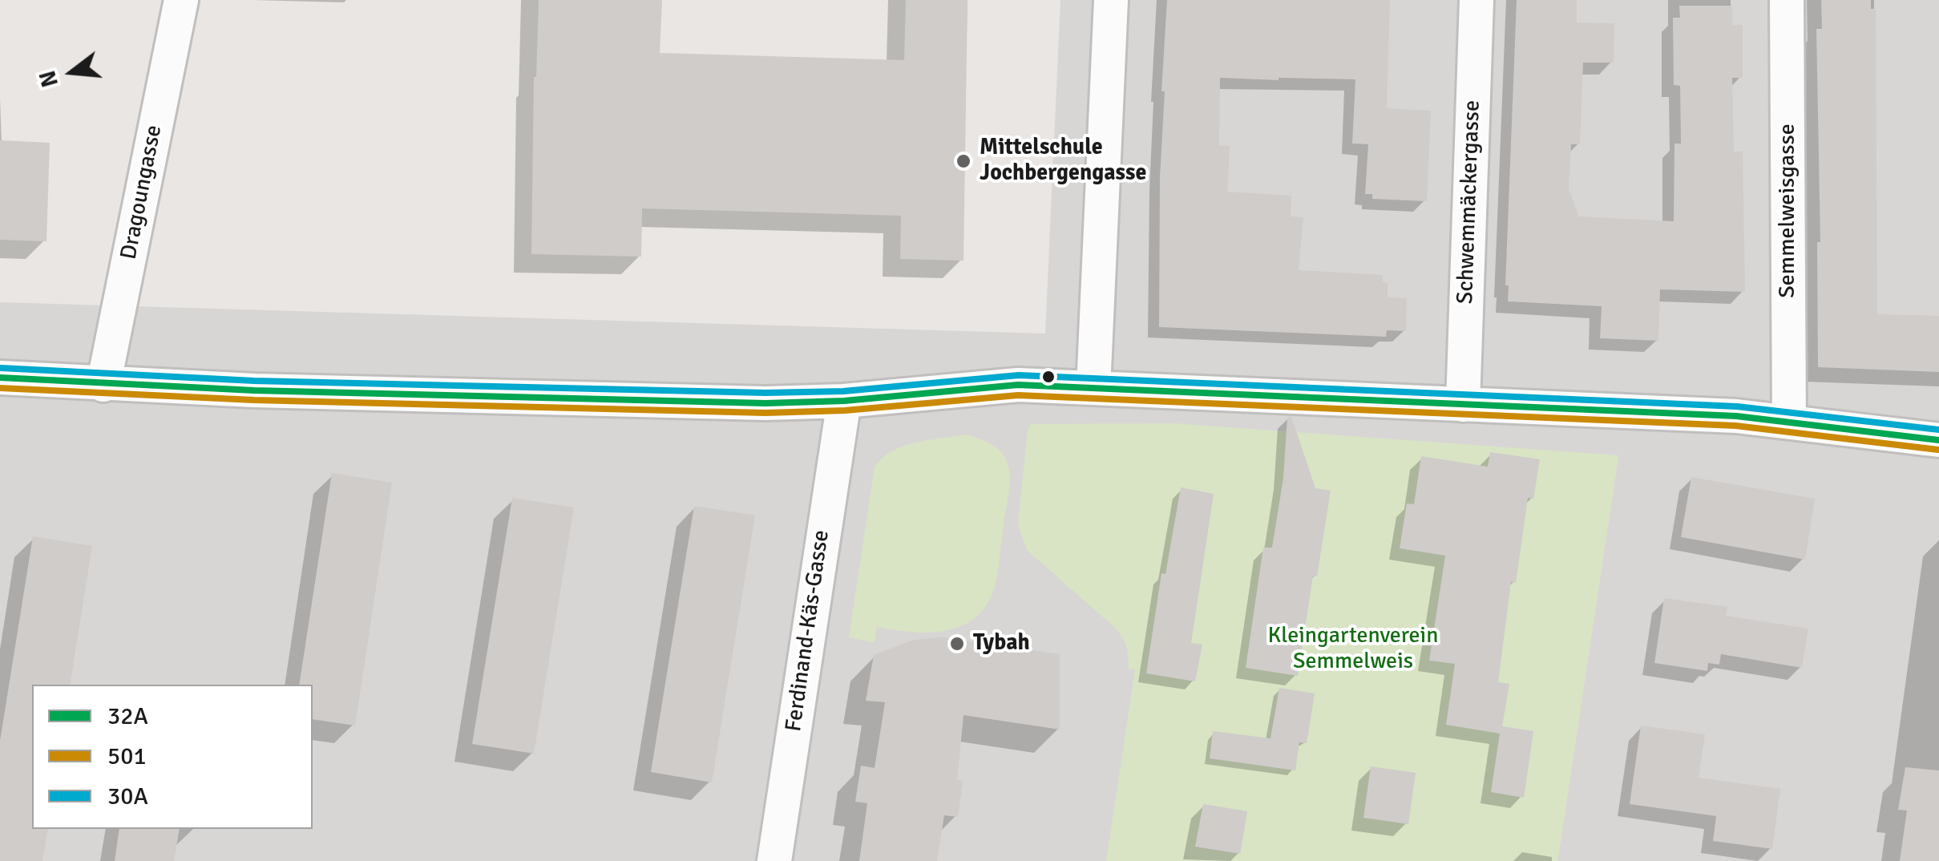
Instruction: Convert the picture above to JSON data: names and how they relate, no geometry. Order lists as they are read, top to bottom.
{
  "streets": {
    "street": [
      "Dragoungasse",
      "Schwemmäckergasse",
      "Semmelweisgasse",
      "Ferdinand-Käs-Gasse"
    ]
  },
  "parks": ["Kleingartenverein Semmelweis"],
  "places": ["Mittelschule Jochbergengasse", "Tybah"],
  "lines": ["transit line 30A", "transit line 32A", "transit line 501"],
  "legend": ["32A", "501", "30A"],
  "north": "left"
}
